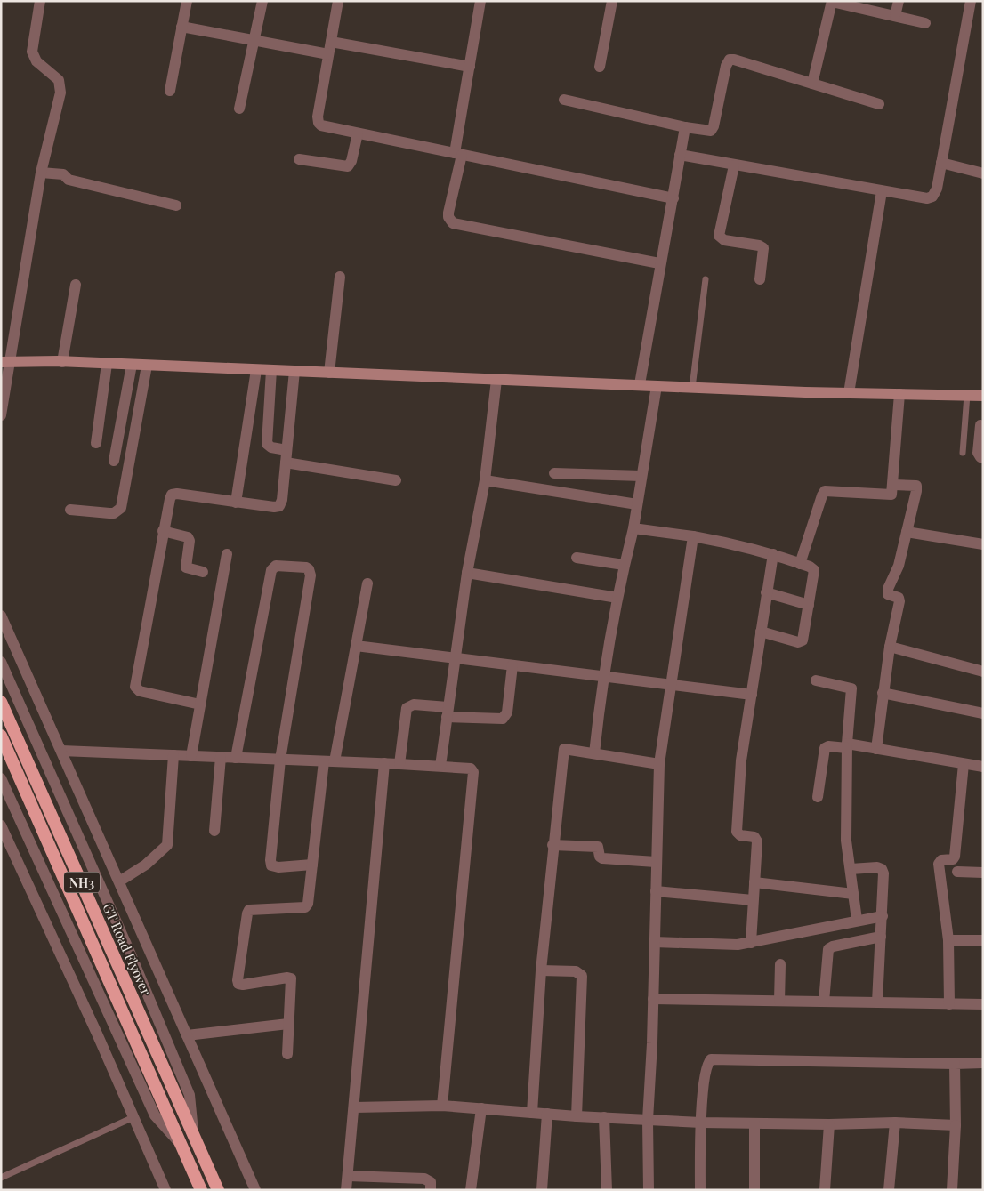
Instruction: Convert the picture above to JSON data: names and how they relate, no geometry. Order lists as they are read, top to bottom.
{
  "streets": {
    "highway": ["NH3", "GT Road Flyover"]
  },
  "crossings": [
    ["NH3", "GT Road Flyover"]
  ]
}
